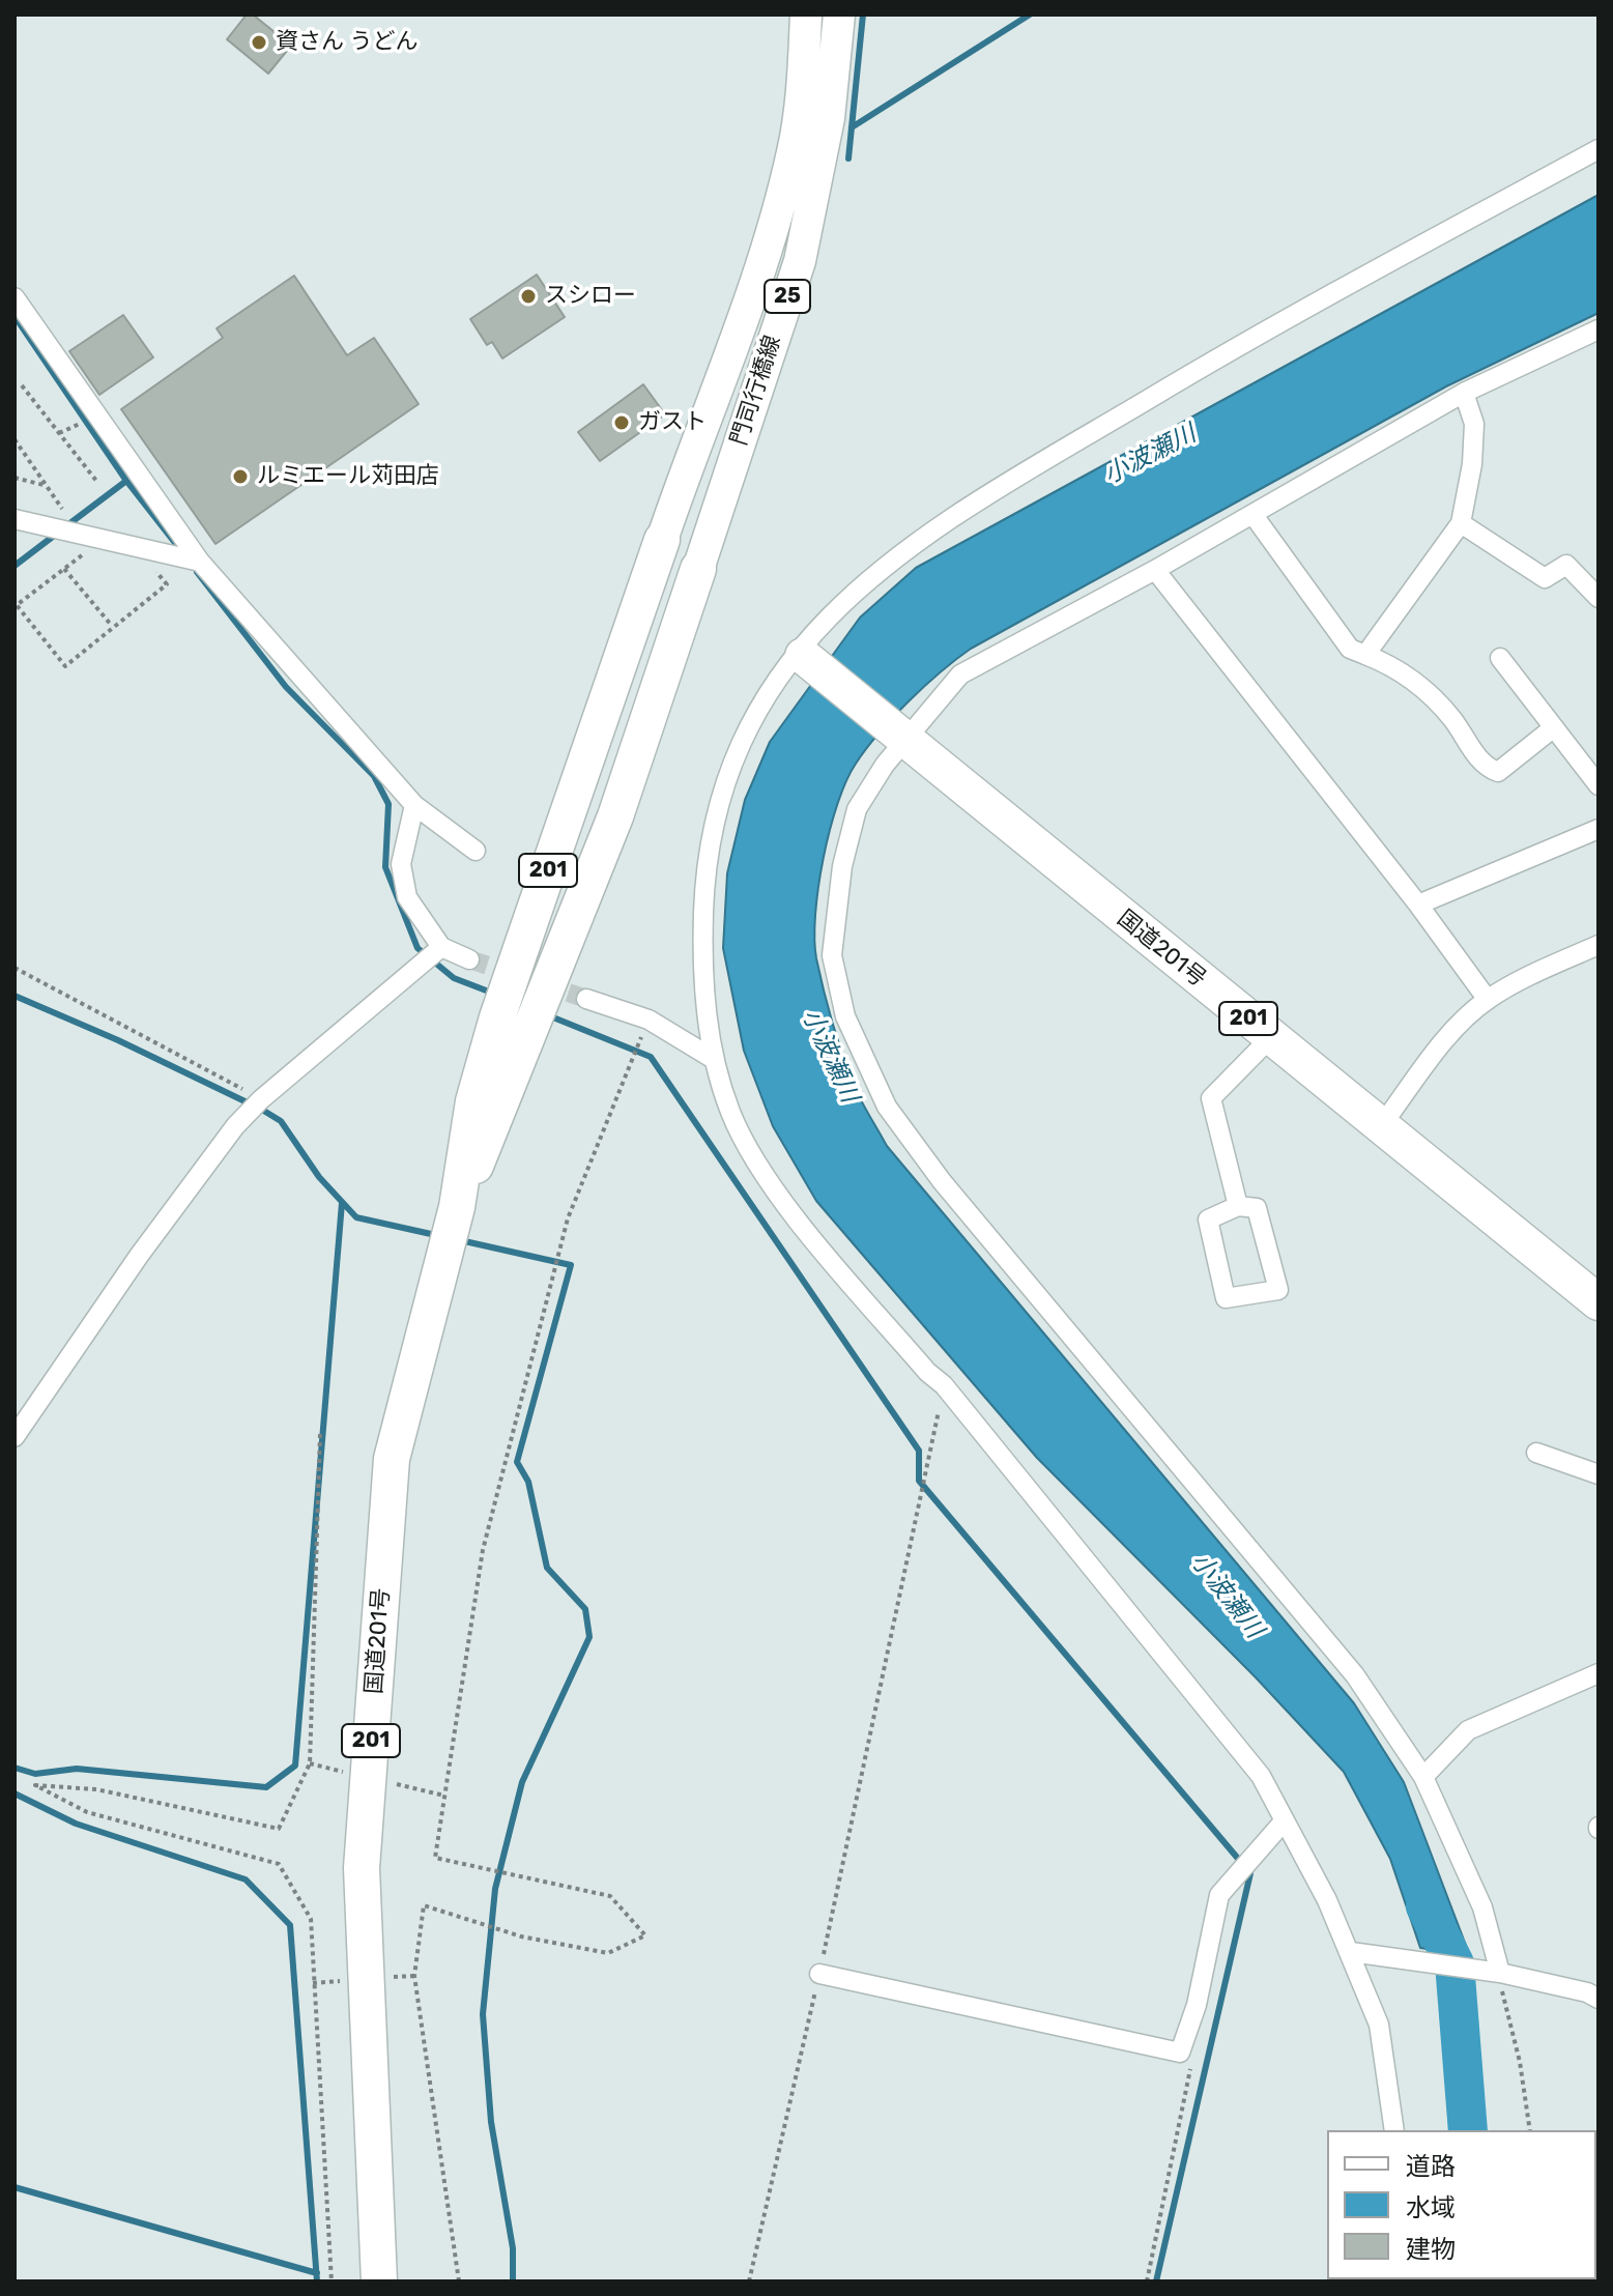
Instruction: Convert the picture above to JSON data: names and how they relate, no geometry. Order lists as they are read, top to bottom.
{
  "streets": {
    "highway": ["201", "国道201号"],
    "main road": ["25", "門司行橋線"]
  },
  "crossings": [
    ["門司行橋線", "国道201号"]
  ],
  "water": ["小波瀬川"],
  "places": [
    "資さん うどん",
    "スシロー",
    "ガスト",
    "ルミエール苅田店"
  ],
  "legend": ["道路", "水域", "建物"]
}
